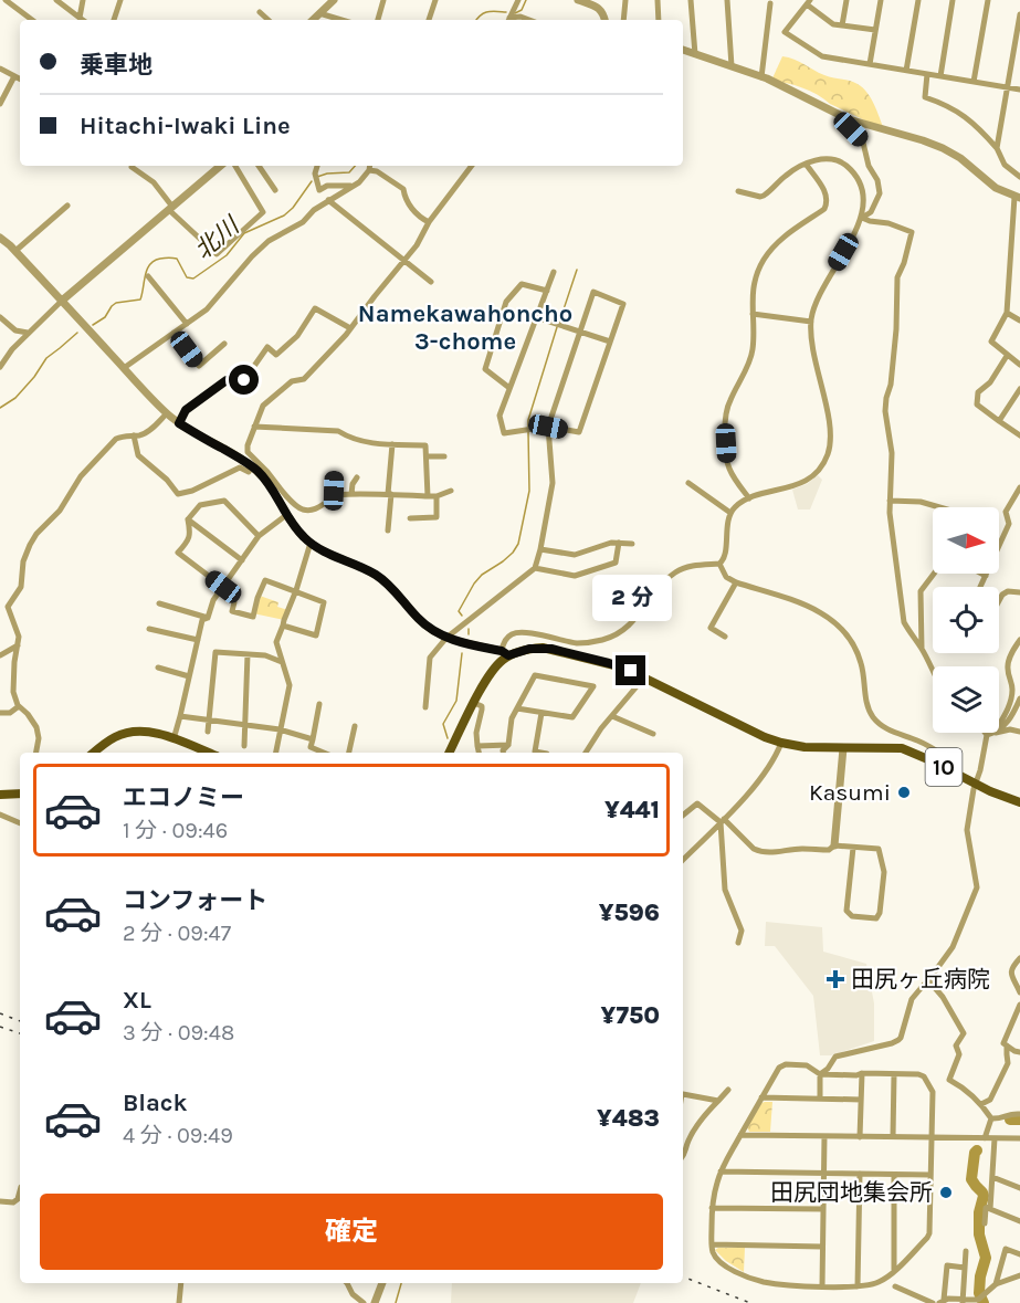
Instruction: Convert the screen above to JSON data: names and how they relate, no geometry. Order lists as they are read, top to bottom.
{
  "streets": {
    "main road": ["10"]
  },
  "districts": ["Namekawahoncho 3-chome"],
  "water": ["北川"],
  "places": {
    "other": ["Kasumi", "田尻団地集会所"],
    "health": ["田尻ヶ丘病院"]
  },
  "north": "right",
  "page": {
    "banner": ["乗車地", "Hitachi-Iwaki Line"],
    "bubble": "2 分",
    "list": [
      {
        "name": "エコノミー",
        "note": "1 分 · 09:46",
        "value": "¥441"
      },
      {
        "name": "コンフォート",
        "note": "2 分 · 09:47",
        "value": "¥596"
      },
      {
        "name": "XL",
        "note": "3 分 · 09:48",
        "value": "¥750"
      },
      {
        "name": "Black",
        "note": "4 分 · 09:49",
        "value": "¥483"
      }
    ],
    "buttons": "確定"
  }
}
